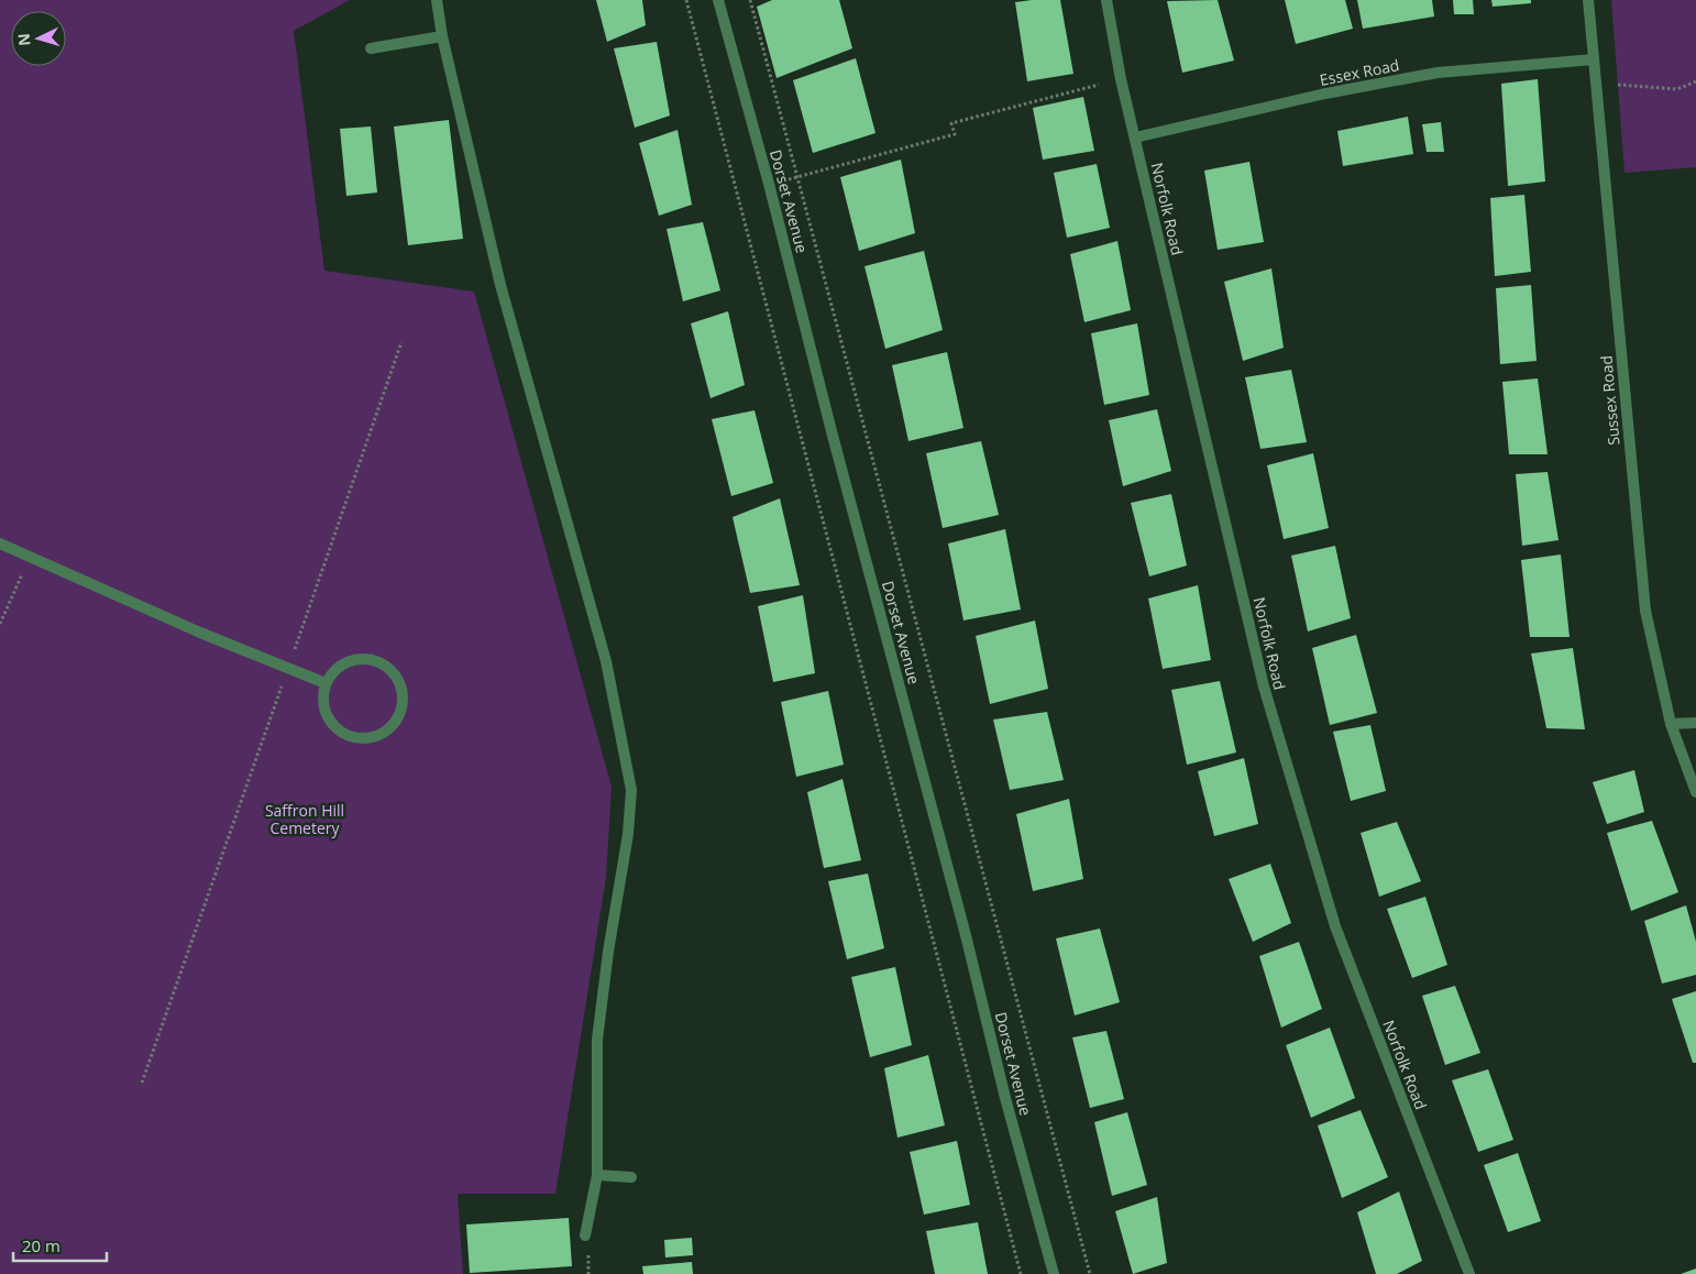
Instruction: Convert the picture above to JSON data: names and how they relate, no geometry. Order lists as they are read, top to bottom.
{
  "streets": {
    "street": [
      "Essex Road",
      "Dorset Avenue",
      "Norfolk Road",
      "Sussex Road"
    ]
  },
  "crossings": [
    ["Essex Road", "Norfolk Road"],
    ["Essex Road", "Sussex Road"]
  ],
  "parks": ["Saffron Hill Cemetery"],
  "scale_bar": "20 m",
  "north": "left"
}
